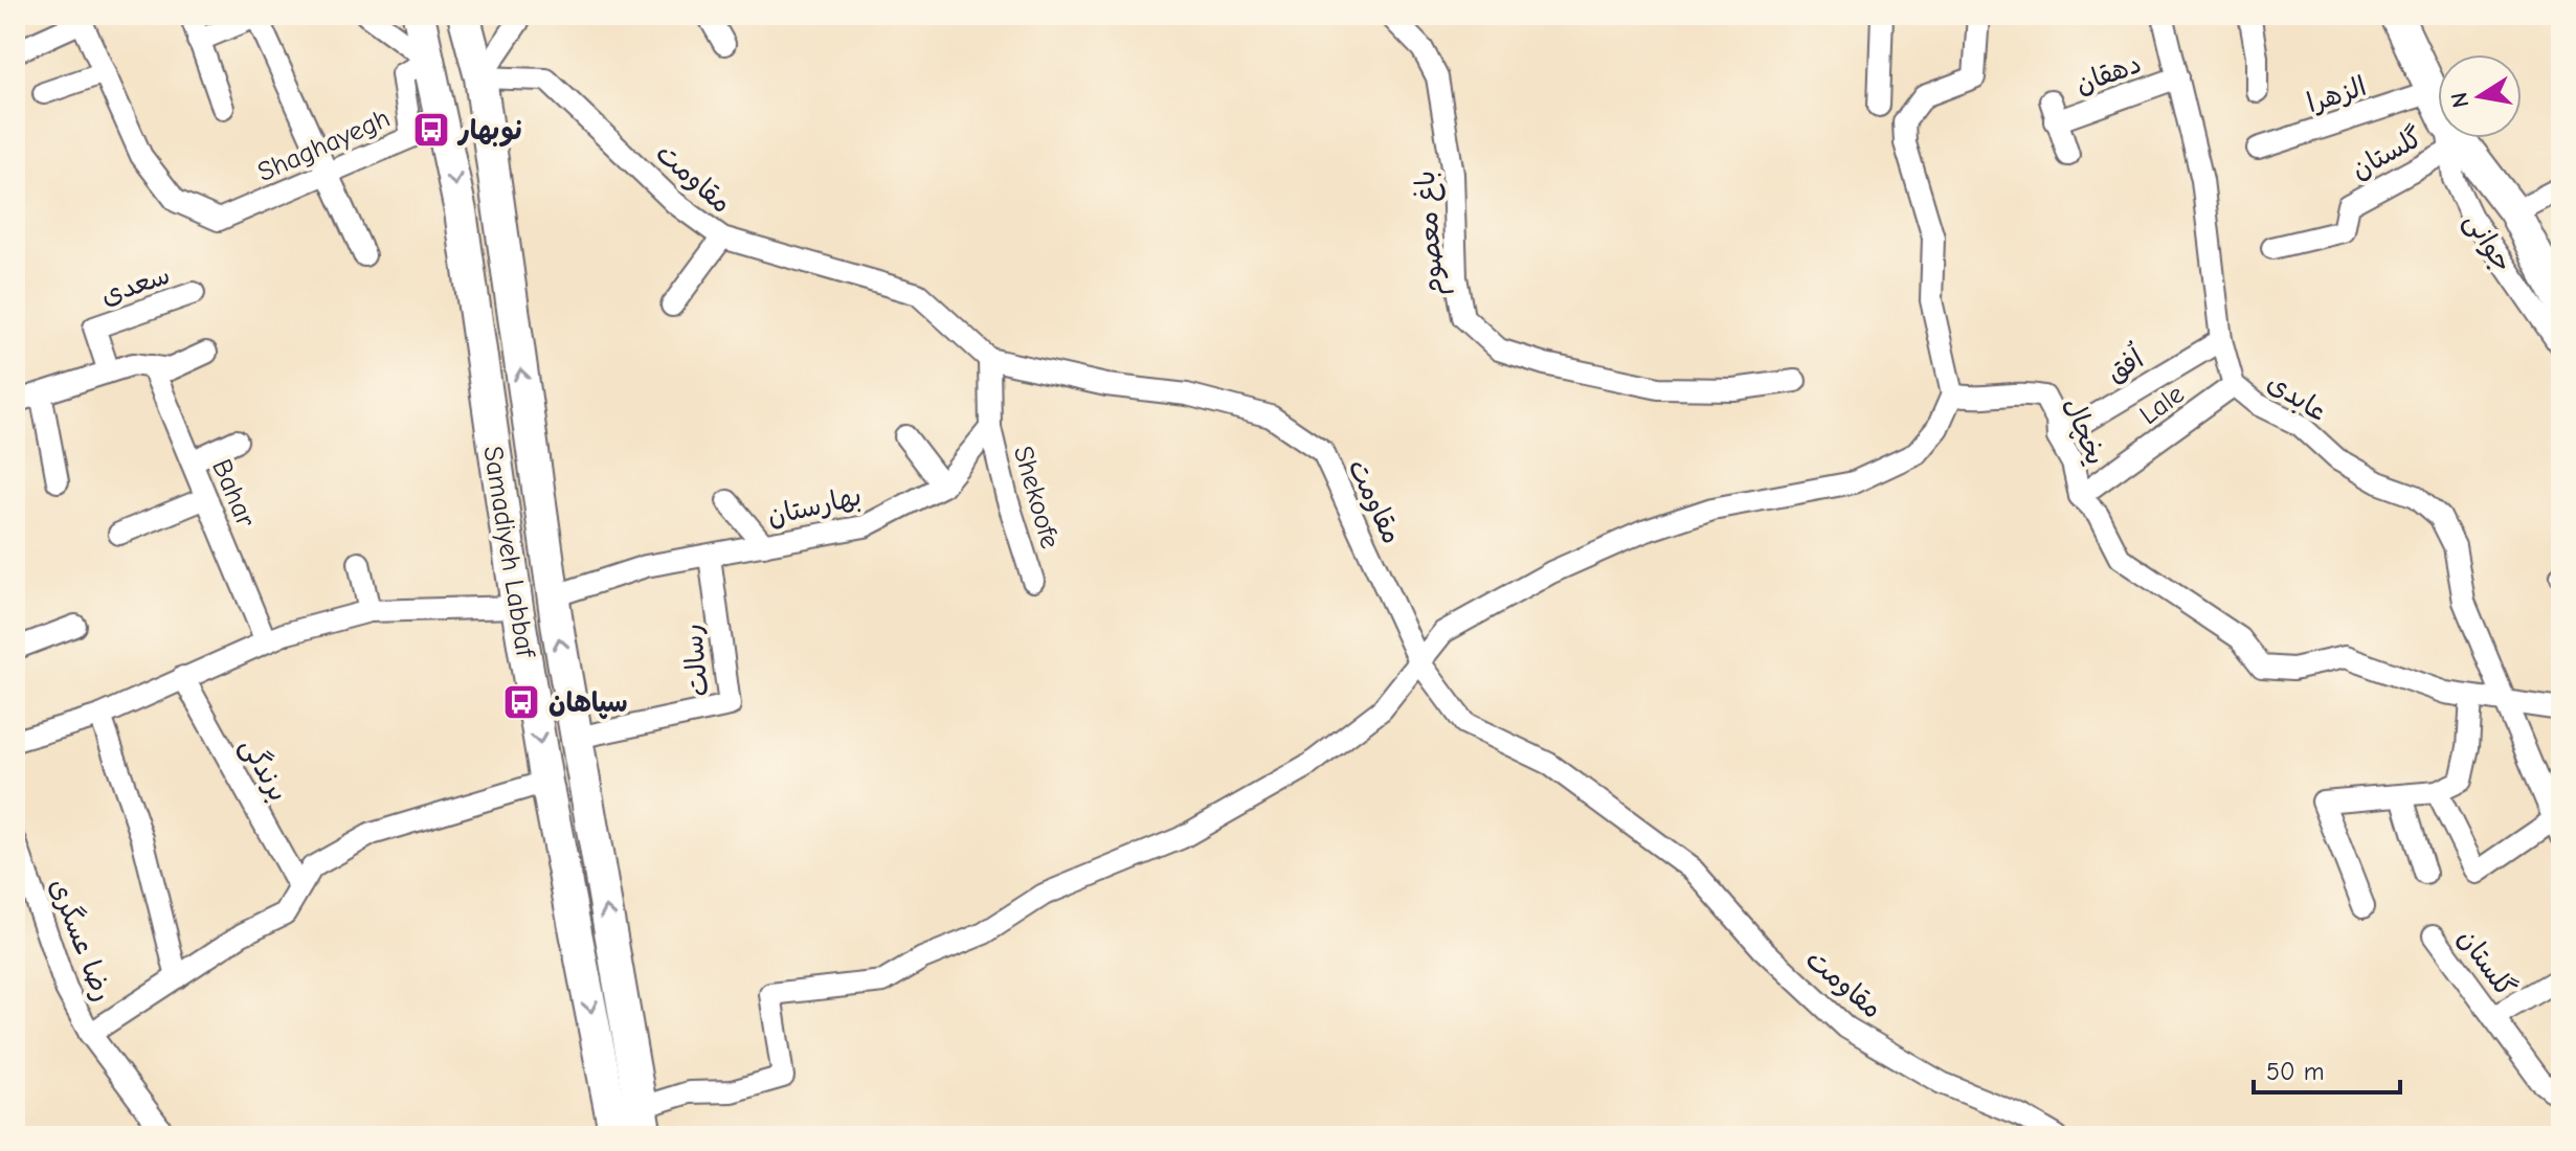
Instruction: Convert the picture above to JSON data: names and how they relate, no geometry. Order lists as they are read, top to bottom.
{
  "streets": {
    "main road": ["جوانی", "Samadiyeh Labbaf"],
    "street": [
      "دهقان",
      "الزهرا",
      "Shaghayegh",
      "گلستان",
      "مقاومت",
      "باغ معصوم",
      "سعدی",
      "اُفق",
      "عابدی",
      "Lale",
      "یخچال",
      "Bahar",
      "Shekoofe",
      "بهارستان",
      "رسالت",
      "برندگی",
      "رضا عسگری"
    ]
  },
  "crossings": [
    ["دهقان", "عابدی"],
    ["الزهرا", "جوانی"],
    ["Shaghayegh", "Samadiyeh Labbaf"],
    ["مقاومت", "Samadiyeh Labbaf"],
    ["اُفق", "عابدی"],
    ["اُفق", "یخچال"],
    ["عابدی", "Lale"],
    ["عابدی", "یخچال"],
    ["Lale", "یخچال"],
    ["Shekoofe", "بهارستان"],
    ["بهارستان", "Samadiyeh Labbaf"],
    ["بهارستان", "رسالت"],
    ["Samadiyeh Labbaf", "رسالت"]
  ],
  "places": {
    "bus stop": ["نوبهار", "سپاهان"]
  },
  "scale_bar": "50 m",
  "north": "left"
}
